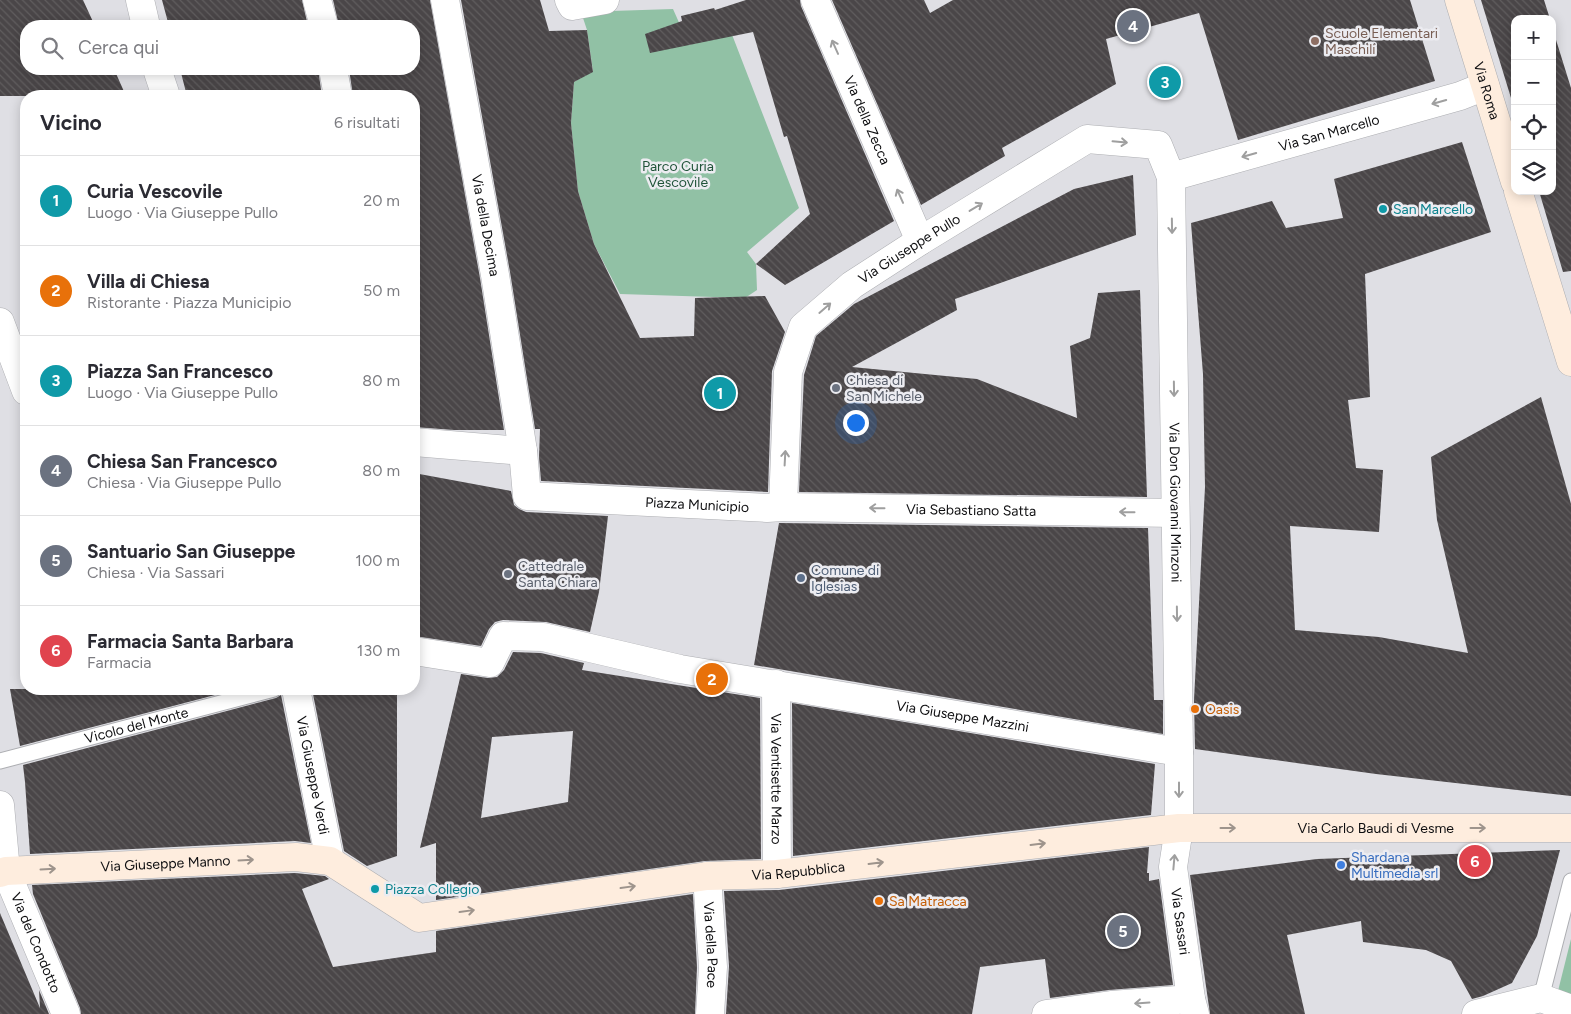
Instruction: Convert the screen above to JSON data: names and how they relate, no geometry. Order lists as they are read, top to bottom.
{
  "streets": {
    "main road": [
      "Via Roma",
      "Via Carlo Baudi di Vesme",
      "Via Giuseppe Manno",
      "Via Repubblica"
    ],
    "street": [
      "Via della Zecca",
      "Via San Marcello",
      "Via della Decima",
      "Via Giuseppe Pullo",
      "Via Don Giovanni Minzoni",
      "Piazza Municipio",
      "Via Sebastiano Satta",
      "Via Giuseppe Mazzini",
      "Via Giuseppe Verdi",
      "Via Ventisette Marzo",
      "Via Sassari",
      "Via del Condotto",
      "Via della Pace"
    ],
    "lane": ["Vicolo del Monte"]
  },
  "crossings": [
    ["Via Roma", "Via San Marcello"],
    ["Via della Zecca", "Via Giuseppe Pullo"],
    ["Via San Marcello", "Via Giuseppe Pullo"],
    ["Via San Marcello", "Via Don Giovanni Minzoni"],
    ["Via della Decima", "Piazza Municipio"],
    ["Via Giuseppe Pullo", "Via Don Giovanni Minzoni"],
    ["Via Giuseppe Pullo", "Piazza Municipio"],
    ["Via Giuseppe Pullo", "Via Sebastiano Satta"],
    ["Via Don Giovanni Minzoni", "Via Sebastiano Satta"],
    ["Via Don Giovanni Minzoni", "Via Giuseppe Mazzini"],
    ["Via Don Giovanni Minzoni", "Via Carlo Baudi di Vesme"],
    ["Via Don Giovanni Minzoni", "Via Repubblica"],
    ["Via Don Giovanni Minzoni", "Via Sassari"],
    ["Piazza Municipio", "Via Sebastiano Satta"],
    ["Via Giuseppe Mazzini", "Via Ventisette Marzo"],
    ["Via Giuseppe Verdi", "Via Giuseppe Manno"],
    ["Via Giuseppe Verdi", "Via Repubblica"],
    ["Via Ventisette Marzo", "Via Repubblica"],
    ["Via Carlo Baudi di Vesme", "Via Repubblica"],
    ["Via Carlo Baudi di Vesme", "Via Sassari"],
    ["Via Giuseppe Manno", "Via Repubblica"],
    ["Via Giuseppe Manno", "Via del Condotto"],
    ["Via Repubblica", "Via Sassari"],
    ["Via Repubblica", "Via della Pace"]
  ],
  "one_way": [
    "Via della Zecca",
    "Via San Marcello",
    "Via Giuseppe Pullo",
    "Via Don Giovanni Minzoni",
    "Via Sebastiano Satta",
    "Via Carlo Baudi di Vesme",
    "Via Giuseppe Manno",
    "Via Repubblica",
    "Via Sassari"
  ],
  "parks": ["Parco Curia Vescovile"],
  "places": [
    "Scuole Elementari Maschili",
    "San Marcello",
    "Chiesa di San Michele",
    "Cattedrale Santa Chiara",
    "Comune di Iglesias",
    "Oasis",
    "Shardana Multimedia srl",
    "Piazza Collegio",
    "Sa Matracca"
  ],
  "page": {
    "pins": [
      "4",
      "3",
      "1",
      "2",
      "6",
      "5"
    ],
    "map_buttons": ["+", "−"],
    "search": "Cerca qui",
    "heading": ["Vicino", "6 risultati"],
    "list": [
      {
        "mark": "1",
        "name": "Curia Vescovile",
        "note": "Luogo · Via Giuseppe Pullo",
        "value": "20 m"
      },
      {
        "mark": "2",
        "name": "Villa di Chiesa",
        "note": "Ristorante · Piazza Municipio",
        "value": "50 m"
      },
      {
        "mark": "3",
        "name": "Piazza San Francesco",
        "note": "Luogo · Via Giuseppe Pullo",
        "value": "80 m"
      },
      {
        "mark": "4",
        "name": "Chiesa San Francesco",
        "note": "Chiesa · Via Giuseppe Pullo",
        "value": "80 m"
      },
      {
        "mark": "5",
        "name": "Santuario San Giuseppe",
        "note": "Chiesa · Via Sassari",
        "value": "100 m"
      },
      {
        "mark": "6",
        "name": "Farmacia Santa Barbara",
        "note": "Farmacia",
        "value": "130 m"
      }
    ]
  }
}
